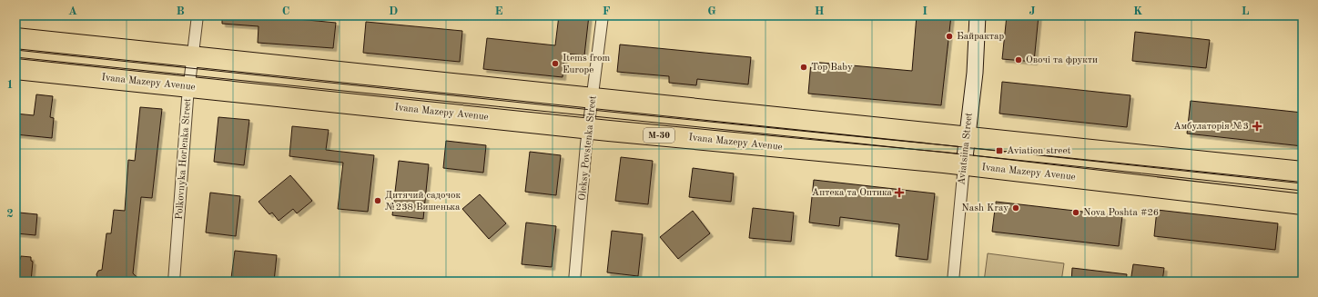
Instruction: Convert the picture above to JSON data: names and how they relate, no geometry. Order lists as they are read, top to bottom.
{
  "streets": {
    "highway": ["Ivana Mazepy Avenue", "М-30"],
    "street": ["Oleksy Povstenka Street", "Aviatsiina Street", "Polkovnyka Horlenka Street"]
  },
  "crossings": [
    ["Ivana Mazepy Avenue", "Oleksy Povstenka Street"],
    ["Ivana Mazepy Avenue", "Aviatsiina Street"],
    ["Ivana Mazepy Avenue", "Polkovnyka Horlenka Street"]
  ],
  "places": {
    "other": [
      "Байрактар",
      "Овочі та фрукти",
      "Items from Europe",
      "Top Baby",
      "Дитячий садочок №238 Вишенька",
      "Nash Kray",
      "Nova Poshta #26"
    ],
    "health": ["Амбулаторія №3", "Аптека та Оптика"],
    "transit": ["Aviation street"]
  },
  "grid": {
    "columns": [
      "A",
      "B",
      "C",
      "D",
      "E",
      "F",
      "G",
      "H",
      "I",
      "J",
      "K",
      "L"
    ],
    "rows": ["1", "2"]
  }
}
